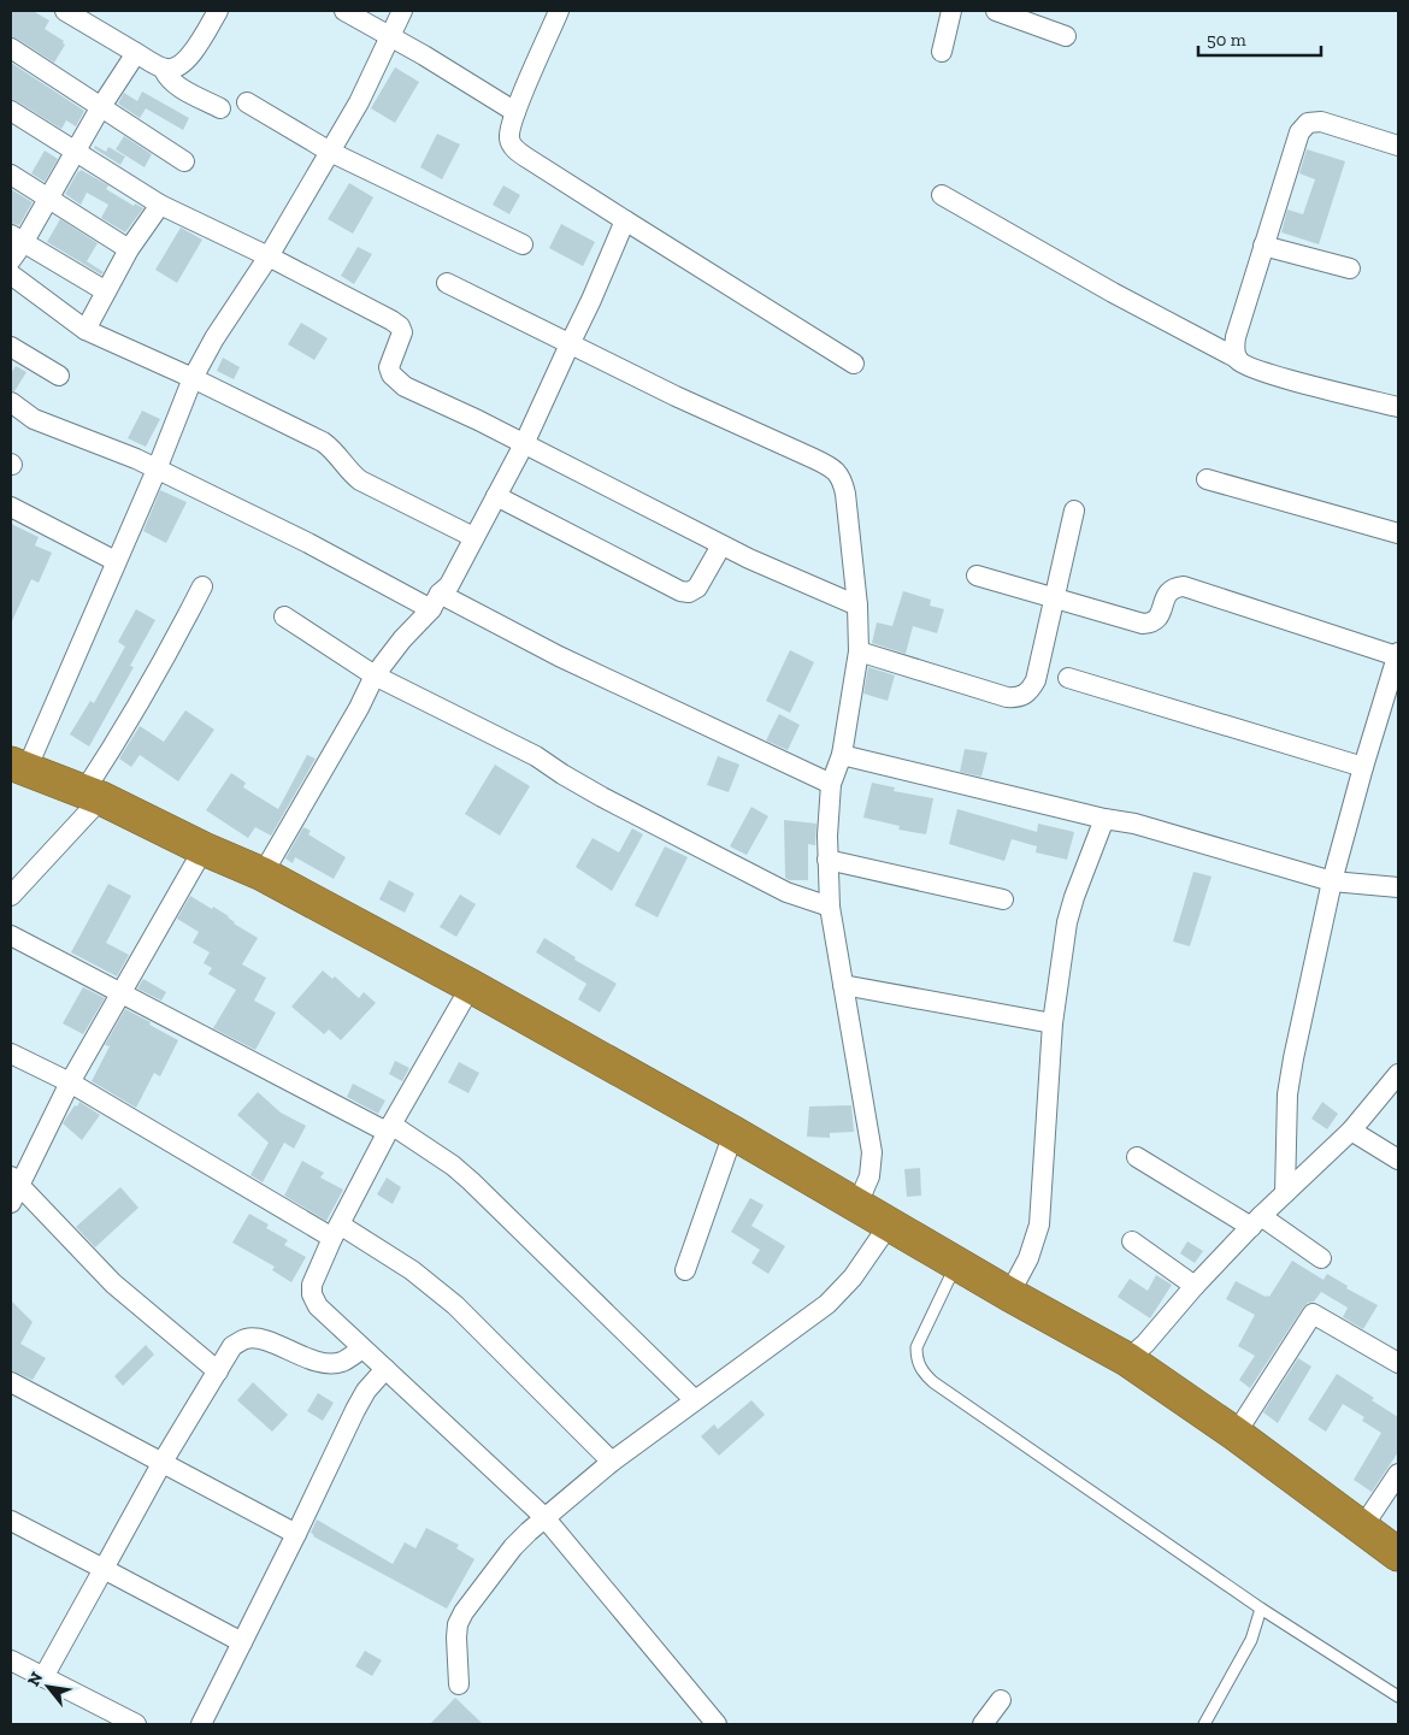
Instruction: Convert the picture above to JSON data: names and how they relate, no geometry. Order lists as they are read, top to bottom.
{
  "scale_bar": "50 m",
  "north": "top left"
}
